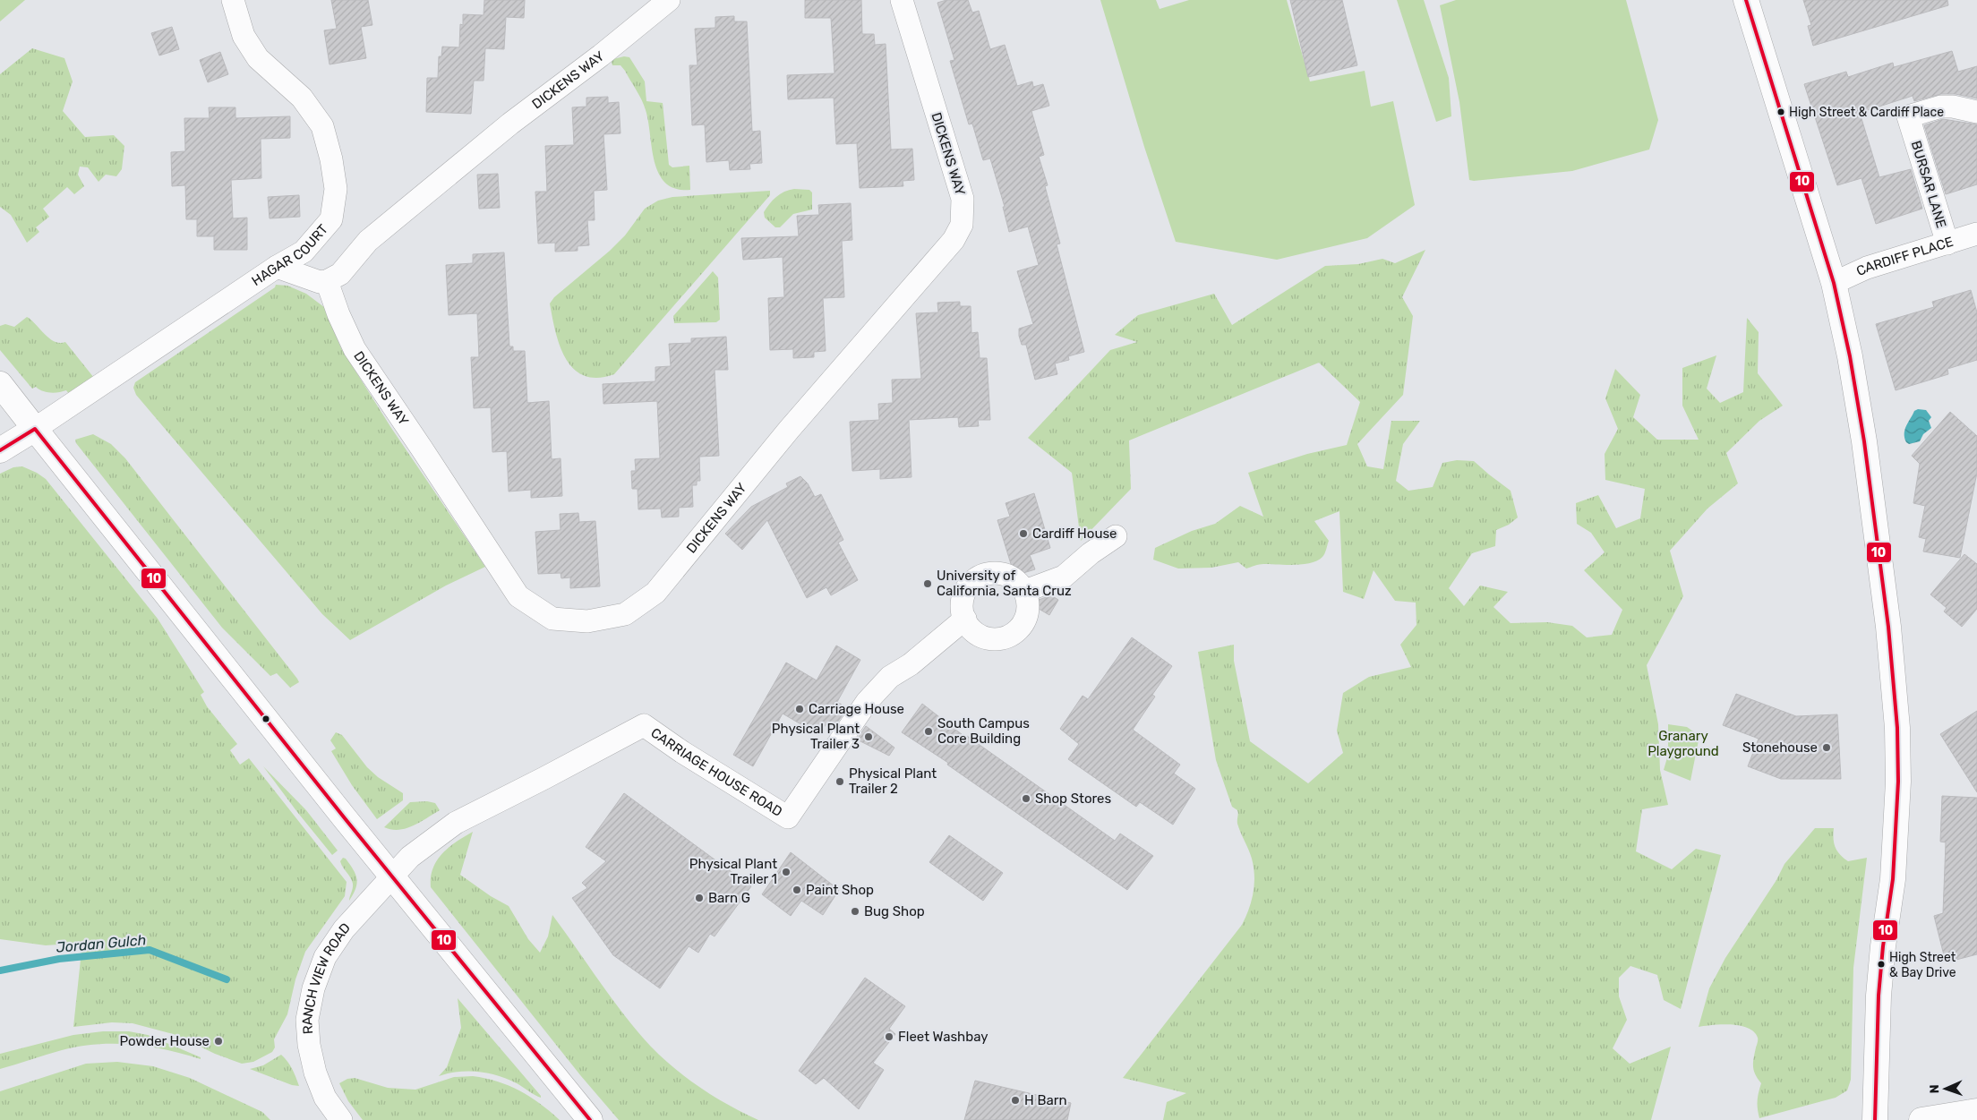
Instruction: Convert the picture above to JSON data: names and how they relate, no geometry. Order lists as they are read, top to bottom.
{
  "streets": {
    "street": [
      "DICKENS WAY",
      "BURSAR LANE",
      "HAGAR COURT",
      "CARDIFF PLACE",
      "CARRIAGE HOUSE ROAD",
      "RANCH VIEW ROAD"
    ]
  },
  "crossings": [
    ["BURSAR LANE", "CARDIFF PLACE"],
    ["CARRIAGE HOUSE ROAD", "RANCH VIEW ROAD"]
  ],
  "water": ["Jordan Gulch"],
  "parks": ["Granary Playground"],
  "places": [
    "High Street & Cardiff Place",
    "Cardiff House",
    "University of California, Santa Cruz",
    "Carriage House",
    "South Campus Core Building",
    "Physical Plant Trailer 3",
    "Stonehouse",
    "Physical Plant Trailer 2",
    "Shop Stores",
    "Physical Plant Trailer 1",
    "Paint Shop",
    "Barn G",
    "Bug Shop",
    "High Street & Bay Drive",
    "Fleet Washbay",
    "Powder House",
    "H Barn"
  ],
  "lines": ["transit line 10"],
  "north": "left"
}
